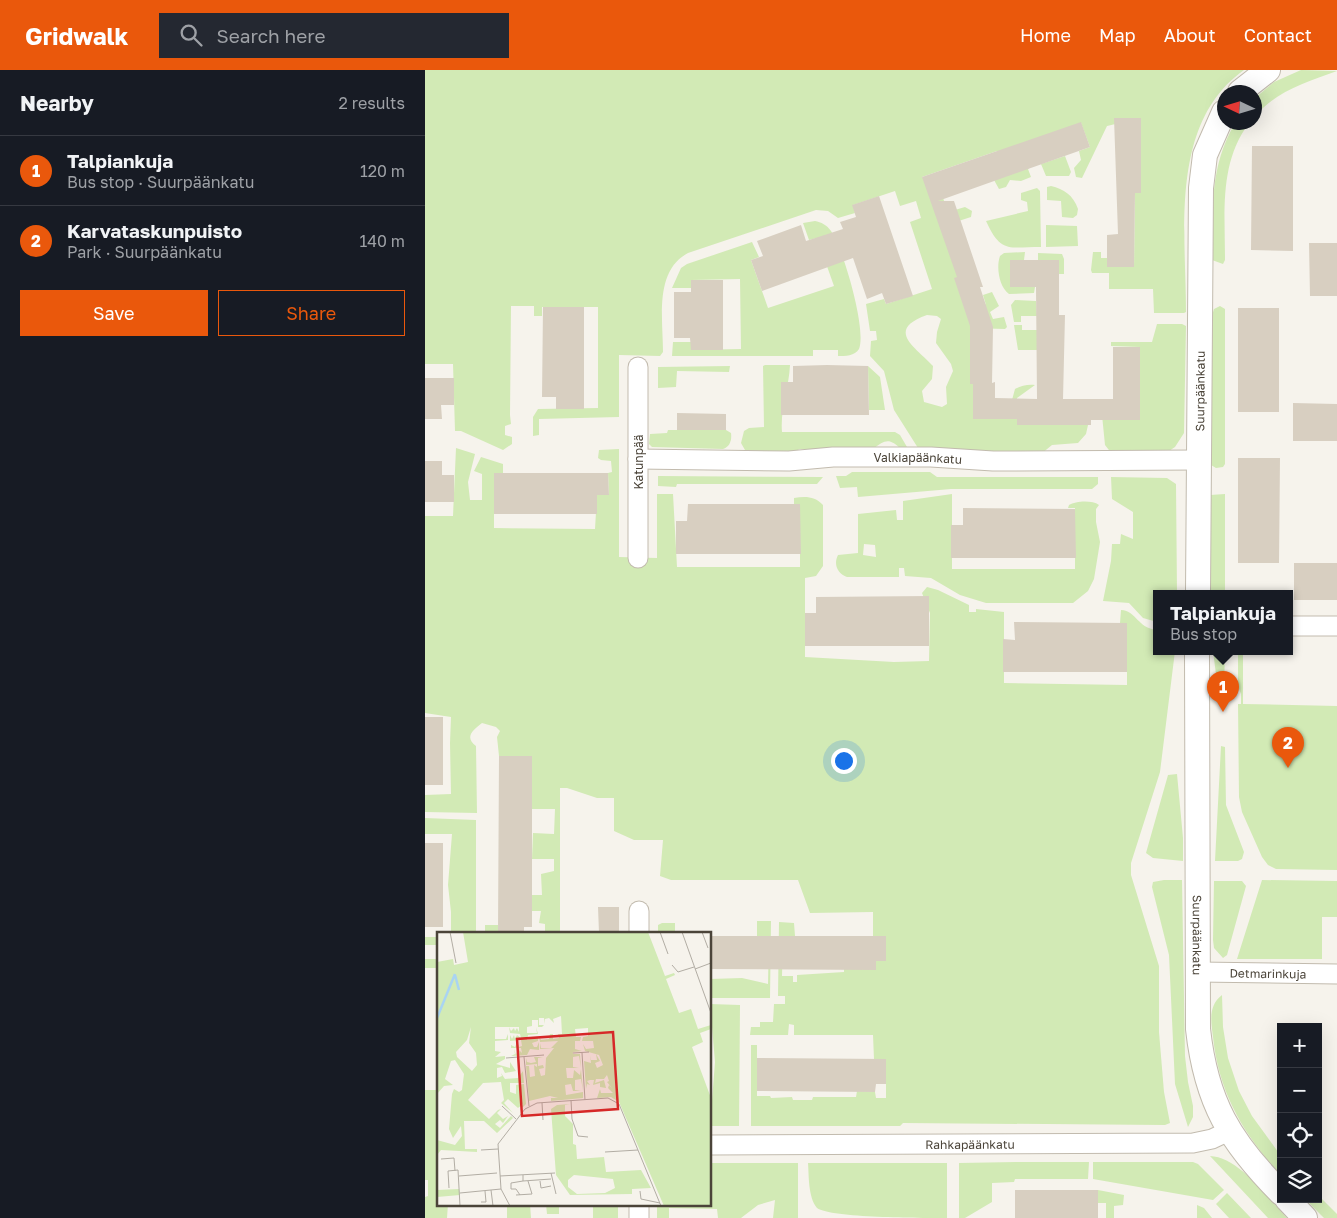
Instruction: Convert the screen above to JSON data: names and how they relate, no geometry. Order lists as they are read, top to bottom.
{
  "streets": {
    "street": [
      "Suurpäänkatu",
      "Valkiapäänkatu",
      "Katunpää",
      "Detmarinkuja",
      "Rahkapäänkatu"
    ]
  },
  "crossings": [
    ["Suurpäänkatu", "Valkiapäänkatu"],
    ["Suurpäänkatu", "Detmarinkuja"],
    ["Suurpäänkatu", "Rahkapäänkatu"],
    ["Valkiapäänkatu", "Katunpää"]
  ],
  "north": "left",
  "page": {
    "header": "Gridwalk",
    "search": "Search here",
    "nav": [
      "Home",
      "Map",
      "About",
      "Contact"
    ],
    "heading": ["Nearby", "2 results"],
    "list": [
      {
        "mark": "1",
        "name": "Talpiankuja",
        "note": "Bus stop · Suurpäänkatu",
        "value": "120 m"
      },
      {
        "mark": "2",
        "name": "Karvataskunpuisto",
        "note": "Park · Suurpäänkatu",
        "value": "140 m"
      }
    ],
    "buttons": ["Save", "Share"],
    "popup": ["Talpiankuja", "Bus stop"],
    "pins": ["1", "2"],
    "map_buttons": ["+", "−"]
  }
}
